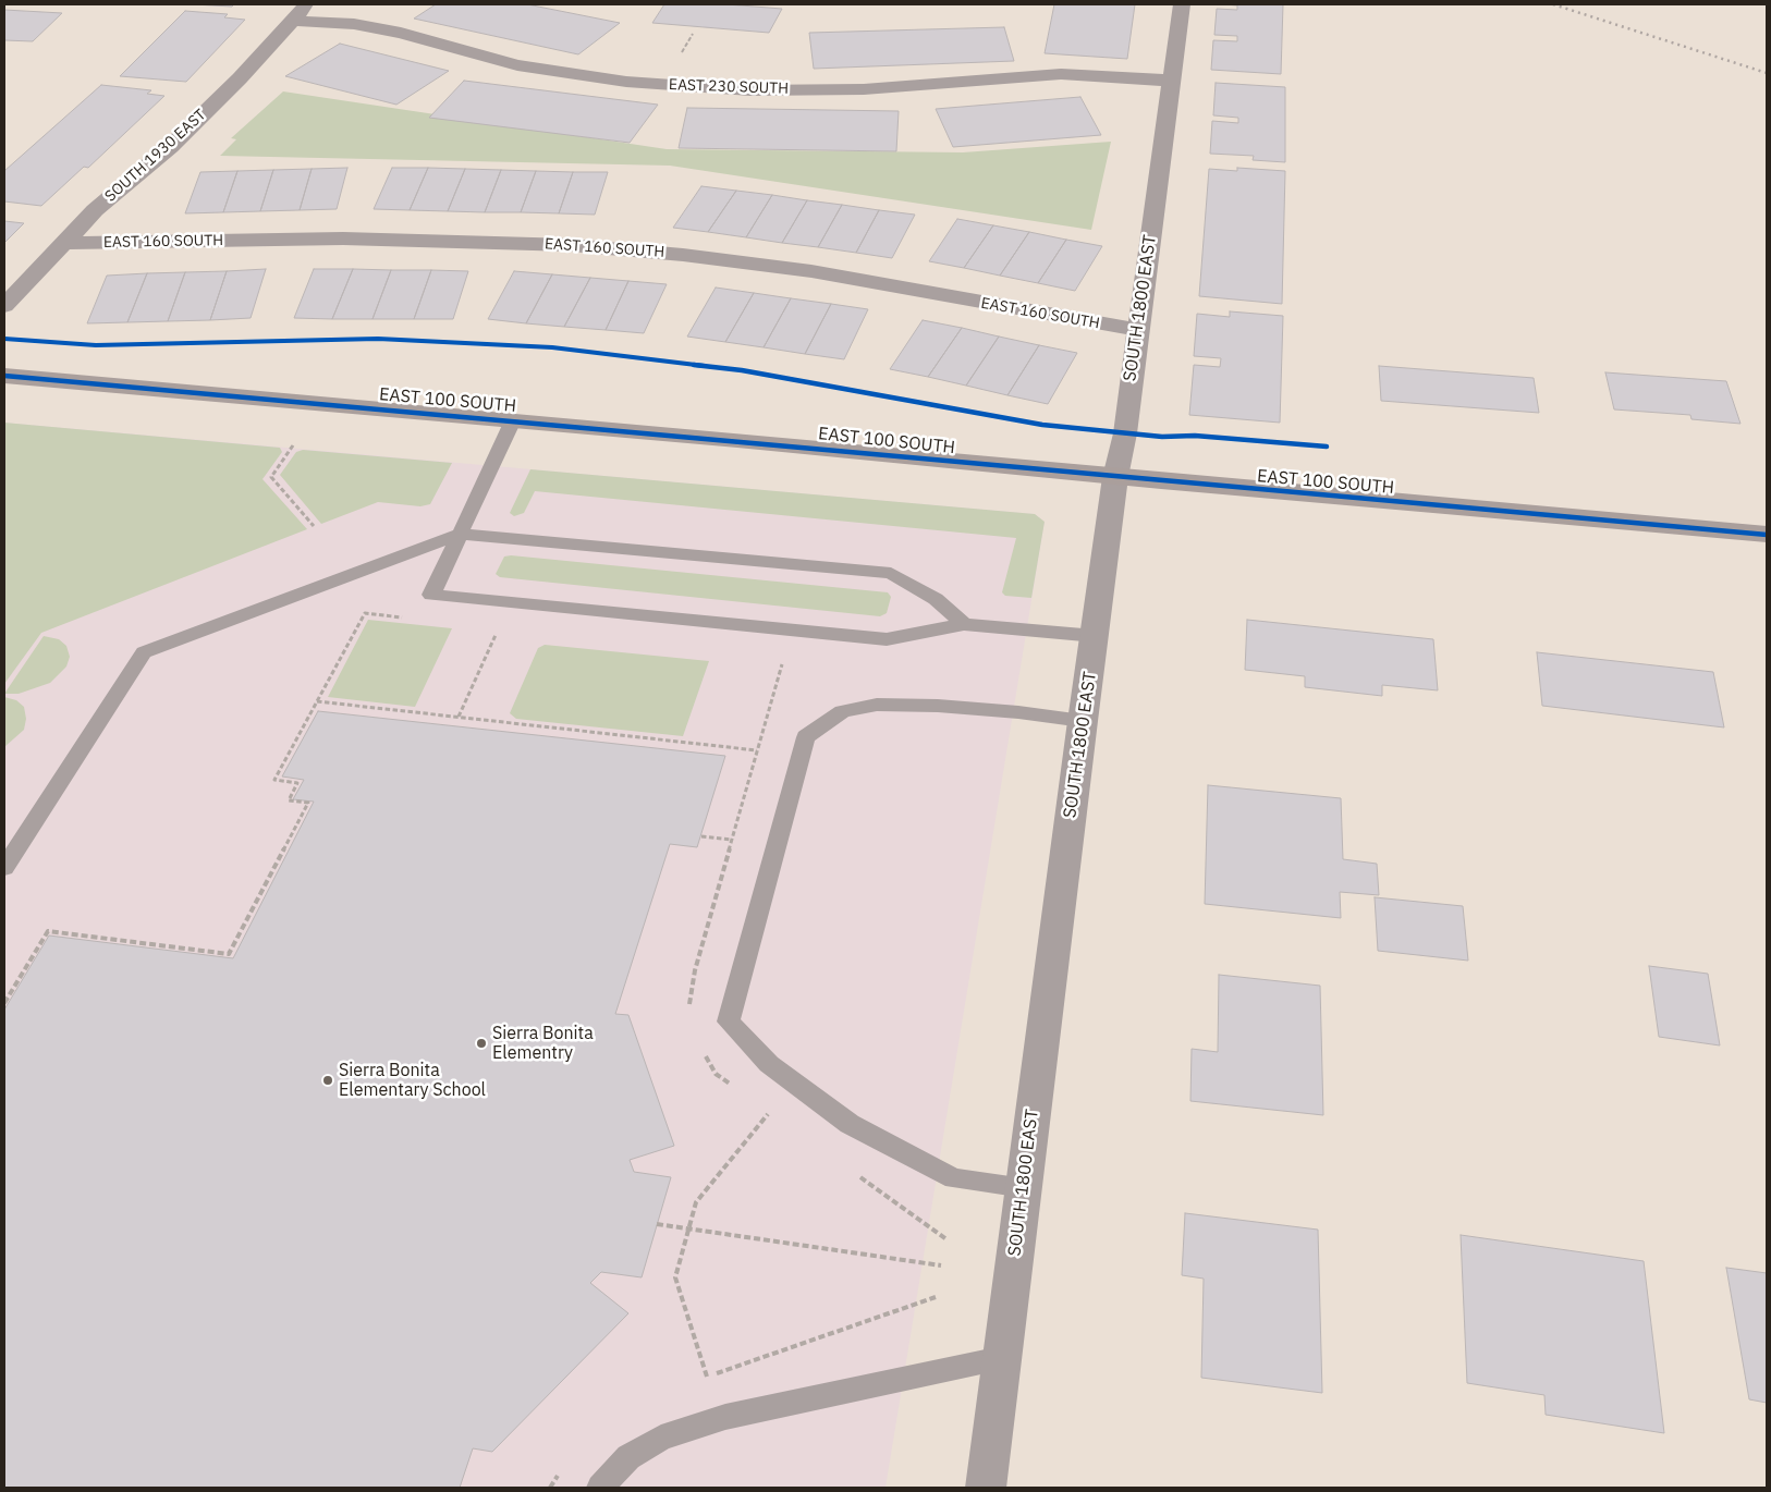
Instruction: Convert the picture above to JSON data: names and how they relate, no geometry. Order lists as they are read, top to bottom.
{
  "streets": {
    "street": [
      "EAST 230 SOUTH",
      "SOUTH 1930 EAST",
      "EAST 160 SOUTH",
      "SOUTH 1800 EAST",
      "EAST 100 SOUTH"
    ]
  },
  "crossings": [
    ["EAST 230 SOUTH", "SOUTH 1930 EAST"],
    ["EAST 230 SOUTH", "SOUTH 1800 EAST"],
    ["SOUTH 1930 EAST", "EAST 160 SOUTH"],
    ["EAST 160 SOUTH", "SOUTH 1800 EAST"],
    ["SOUTH 1800 EAST", "EAST 100 SOUTH"]
  ],
  "places": ["Sierra Bonita Elementry", "Sierra Bonita Elementary School"]
}
